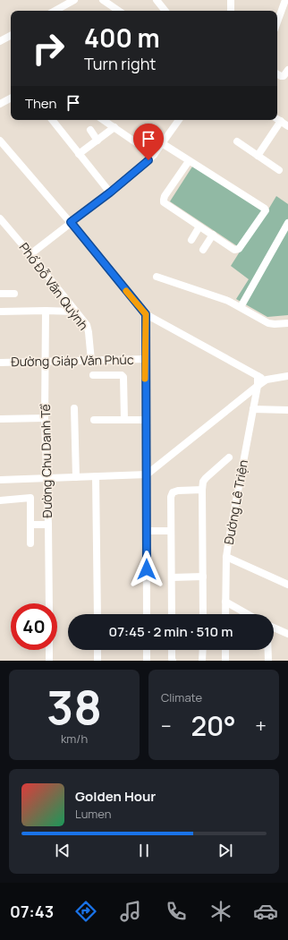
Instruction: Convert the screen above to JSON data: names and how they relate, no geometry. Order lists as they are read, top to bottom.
{
  "streets": {
    "street": [
      "Phố Đỗ Văn Quỳnh",
      "Đường Giáp Văn Phúc",
      "Đường Chu Danh Tể",
      "Đường Lê Triện"
    ]
  },
  "crossings": [
    ["Phố Đỗ Văn Quỳnh", "Đường Giáp Văn Phúc"],
    ["Đường Giáp Văn Phúc", "Đường Chu Danh Tể"]
  ],
  "page": {
    "turn": ["400 m", "Turn right"],
    "then": "Then",
    "limit": "40",
    "trip": "07:45 · 2 min · 510 m",
    "tile": [
      ["38", "km/h"],
      "Climate"
    ],
    "heat": ["−", "20°", "+"],
    "song": ["Golden Hour", "Lumen"],
    "tabs": "07:43"
  }
}
